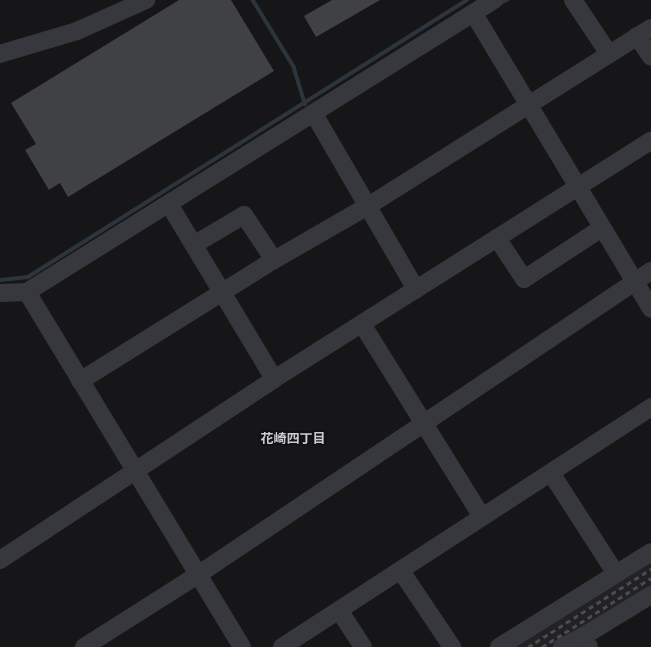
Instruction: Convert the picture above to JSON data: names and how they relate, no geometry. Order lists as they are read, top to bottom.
{
  "districts": ["花崎四丁目"]
}
